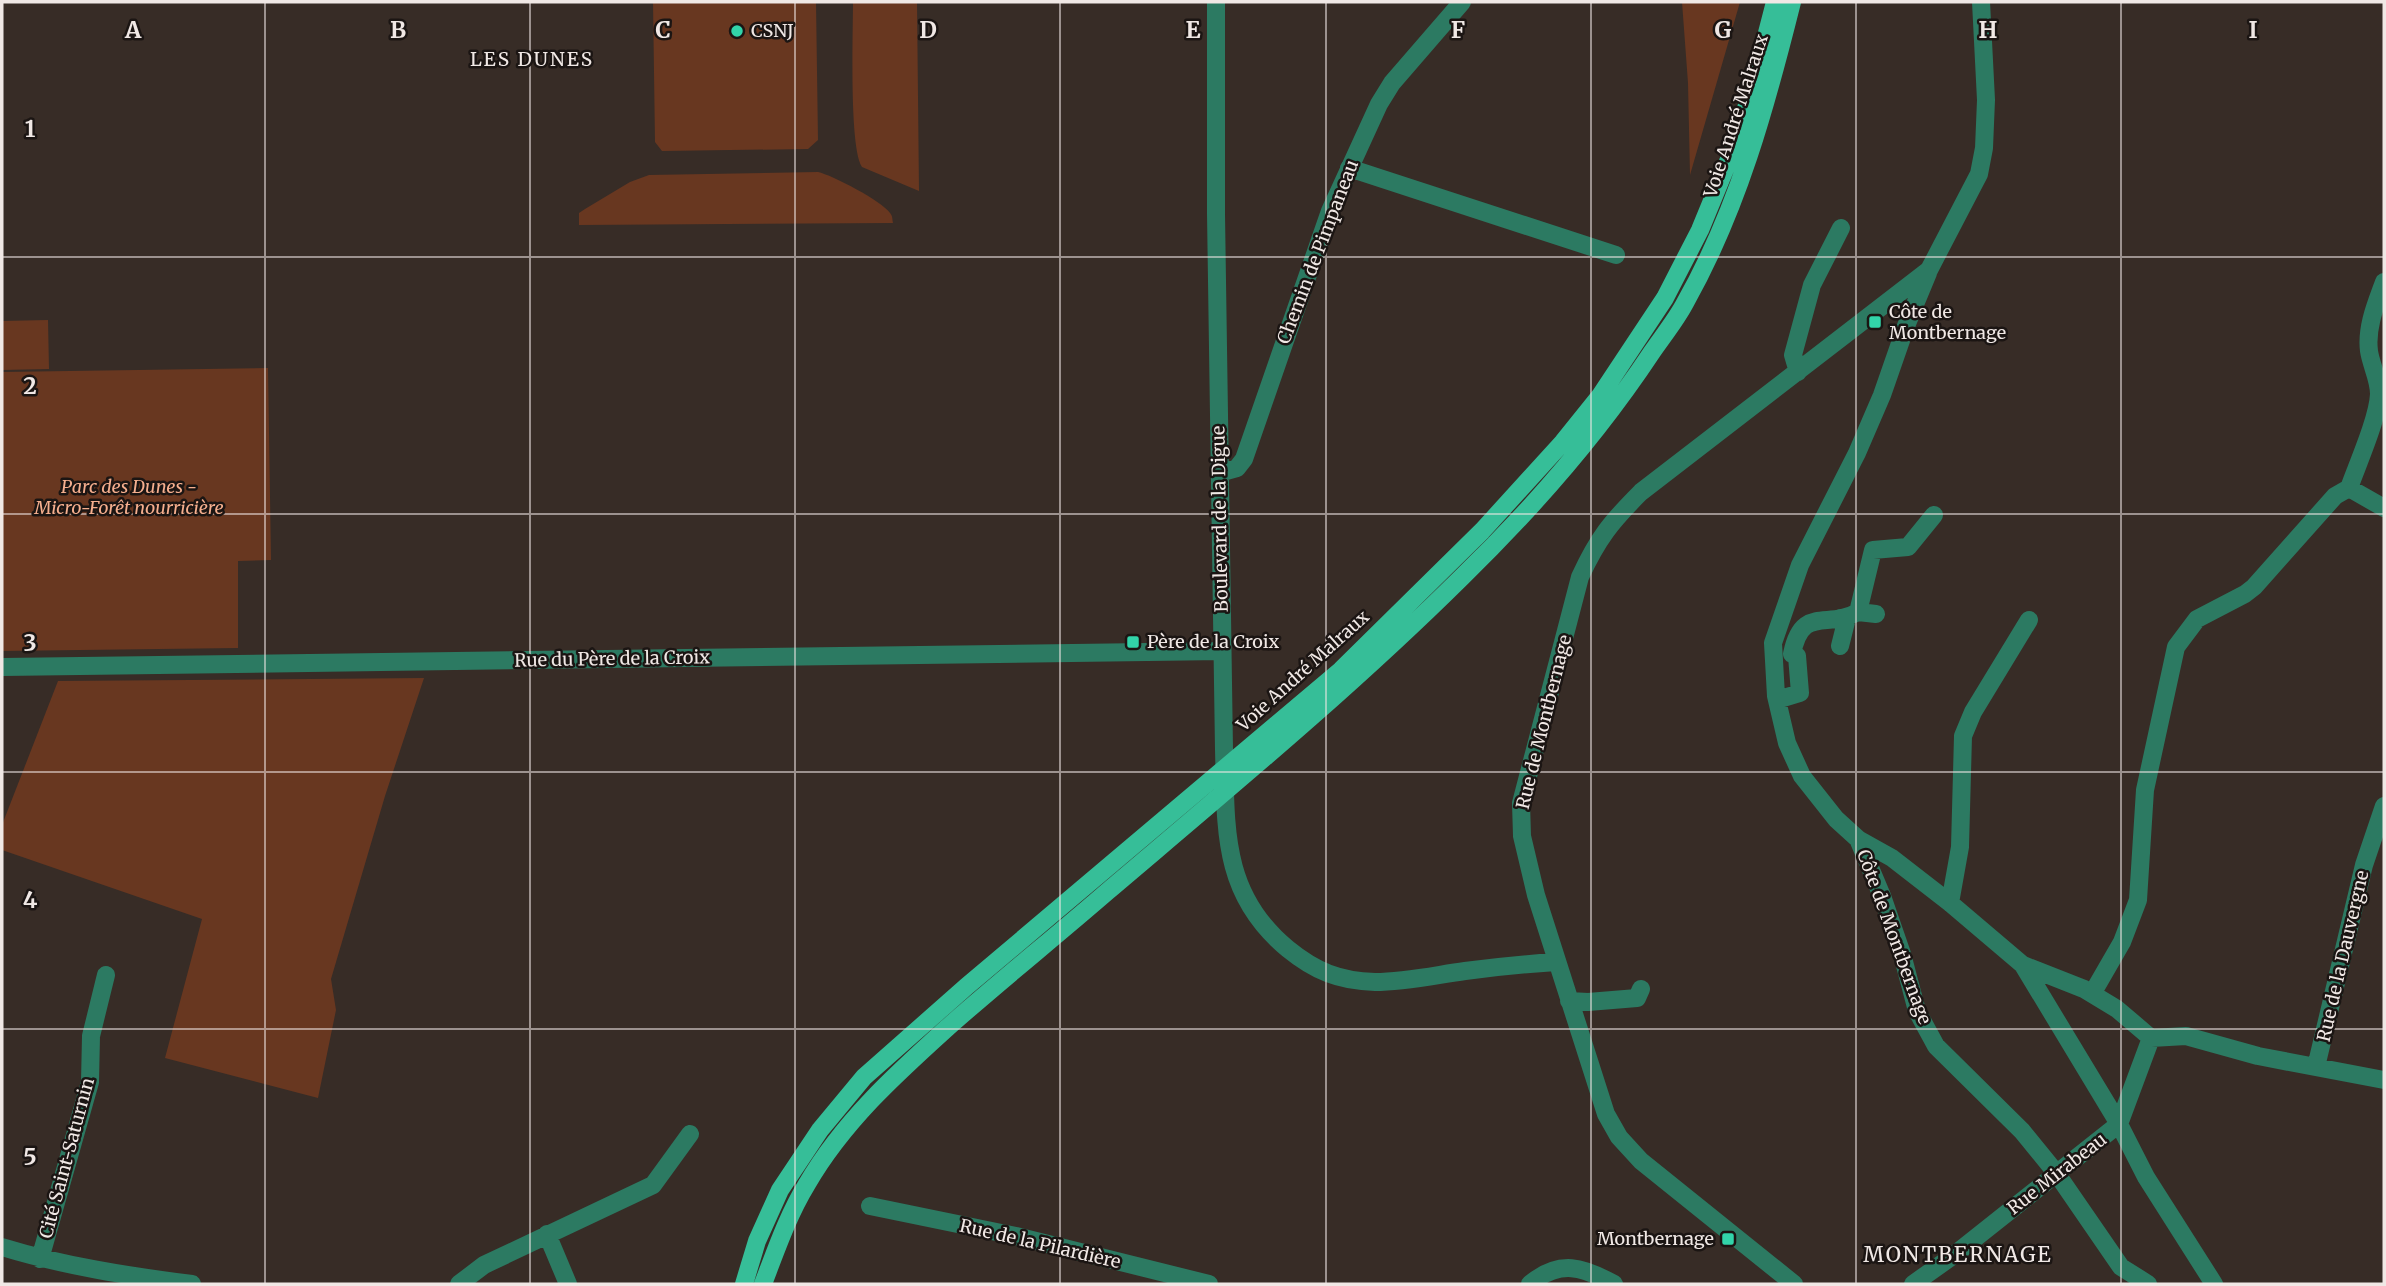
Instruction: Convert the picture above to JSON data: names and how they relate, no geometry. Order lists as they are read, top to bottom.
{
  "streets": {
    "main road": ["Voie André Malraux"],
    "street": [
      "Chemin de Pimpaneau",
      "Boulevard de la Digue",
      "Rue du Père de la Croix",
      "Rue de Montbernage",
      "Côte de Montbernage",
      "Rue de la Dauvergne",
      "Cité Saint-Saturnin",
      "Rue Mirabeau",
      "Rue de la Pilardière"
    ]
  },
  "crossings": [
    ["Chemin de Pimpaneau", "Boulevard de la Digue"],
    ["Boulevard de la Digue", "Rue du Père de la Croix"],
    ["Boulevard de la Digue", "Rue de Montbernage"],
    ["Rue de Montbernage", "Côte de Montbernage"],
    ["Côte de Montbernage", "Rue Mirabeau"]
  ],
  "districts": ["LES DUNES", "MONTBERNAGE"],
  "parks": ["Parc des Dunes - Micro-Forêt nourricière"],
  "places": {
    "other": ["CSNJ"],
    "transit": ["Côte de Montbernage", "Père de la Croix", "Montbernage"]
  },
  "grid": {
    "columns": [
      "A",
      "B",
      "C",
      "D",
      "E",
      "F",
      "G",
      "H",
      "I"
    ],
    "rows": [
      "1",
      "2",
      "3",
      "4",
      "5"
    ]
  }
}
